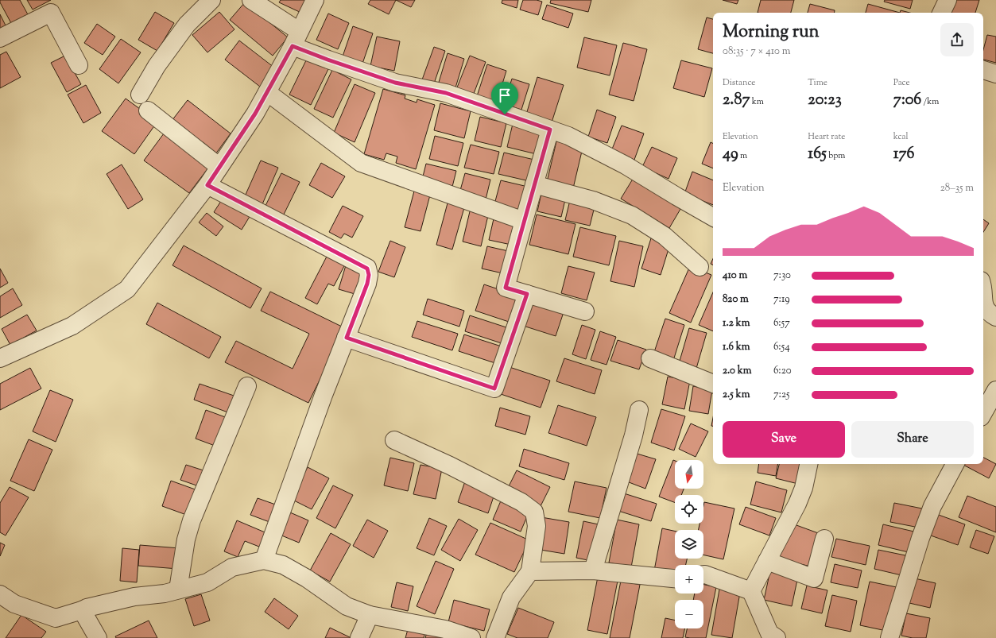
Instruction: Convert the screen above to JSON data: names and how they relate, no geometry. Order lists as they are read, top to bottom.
{
  "north": "bottom",
  "page": {
    "heading": ["Morning run", "08:35 · 7 × 410 m"],
    "stats": [
      ["Distance", "2.87 km"],
      ["Time", "20:23"],
      ["Pace", "7:06 /km"],
      ["Elevation", "49 m"],
      ["Heart rate", "165 bpm"],
      ["kcal", "176"]
    ],
    "chart": ["Elevation", "28–35 m"],
    "list": [
      {
        "name": "410 m",
        "note": "7:30"
      },
      {
        "name": "820 m",
        "note": "7:19"
      },
      {
        "name": "1.2 km",
        "note": "6:57"
      },
      {
        "name": "1.6 km",
        "note": "6:54"
      },
      {
        "name": "2.0 km",
        "note": "6:20"
      },
      {
        "name": "2.5 km",
        "note": "7:25"
      }
    ],
    "buttons": ["Save", "Share"],
    "map_buttons": ["+", "−"]
  }
}
